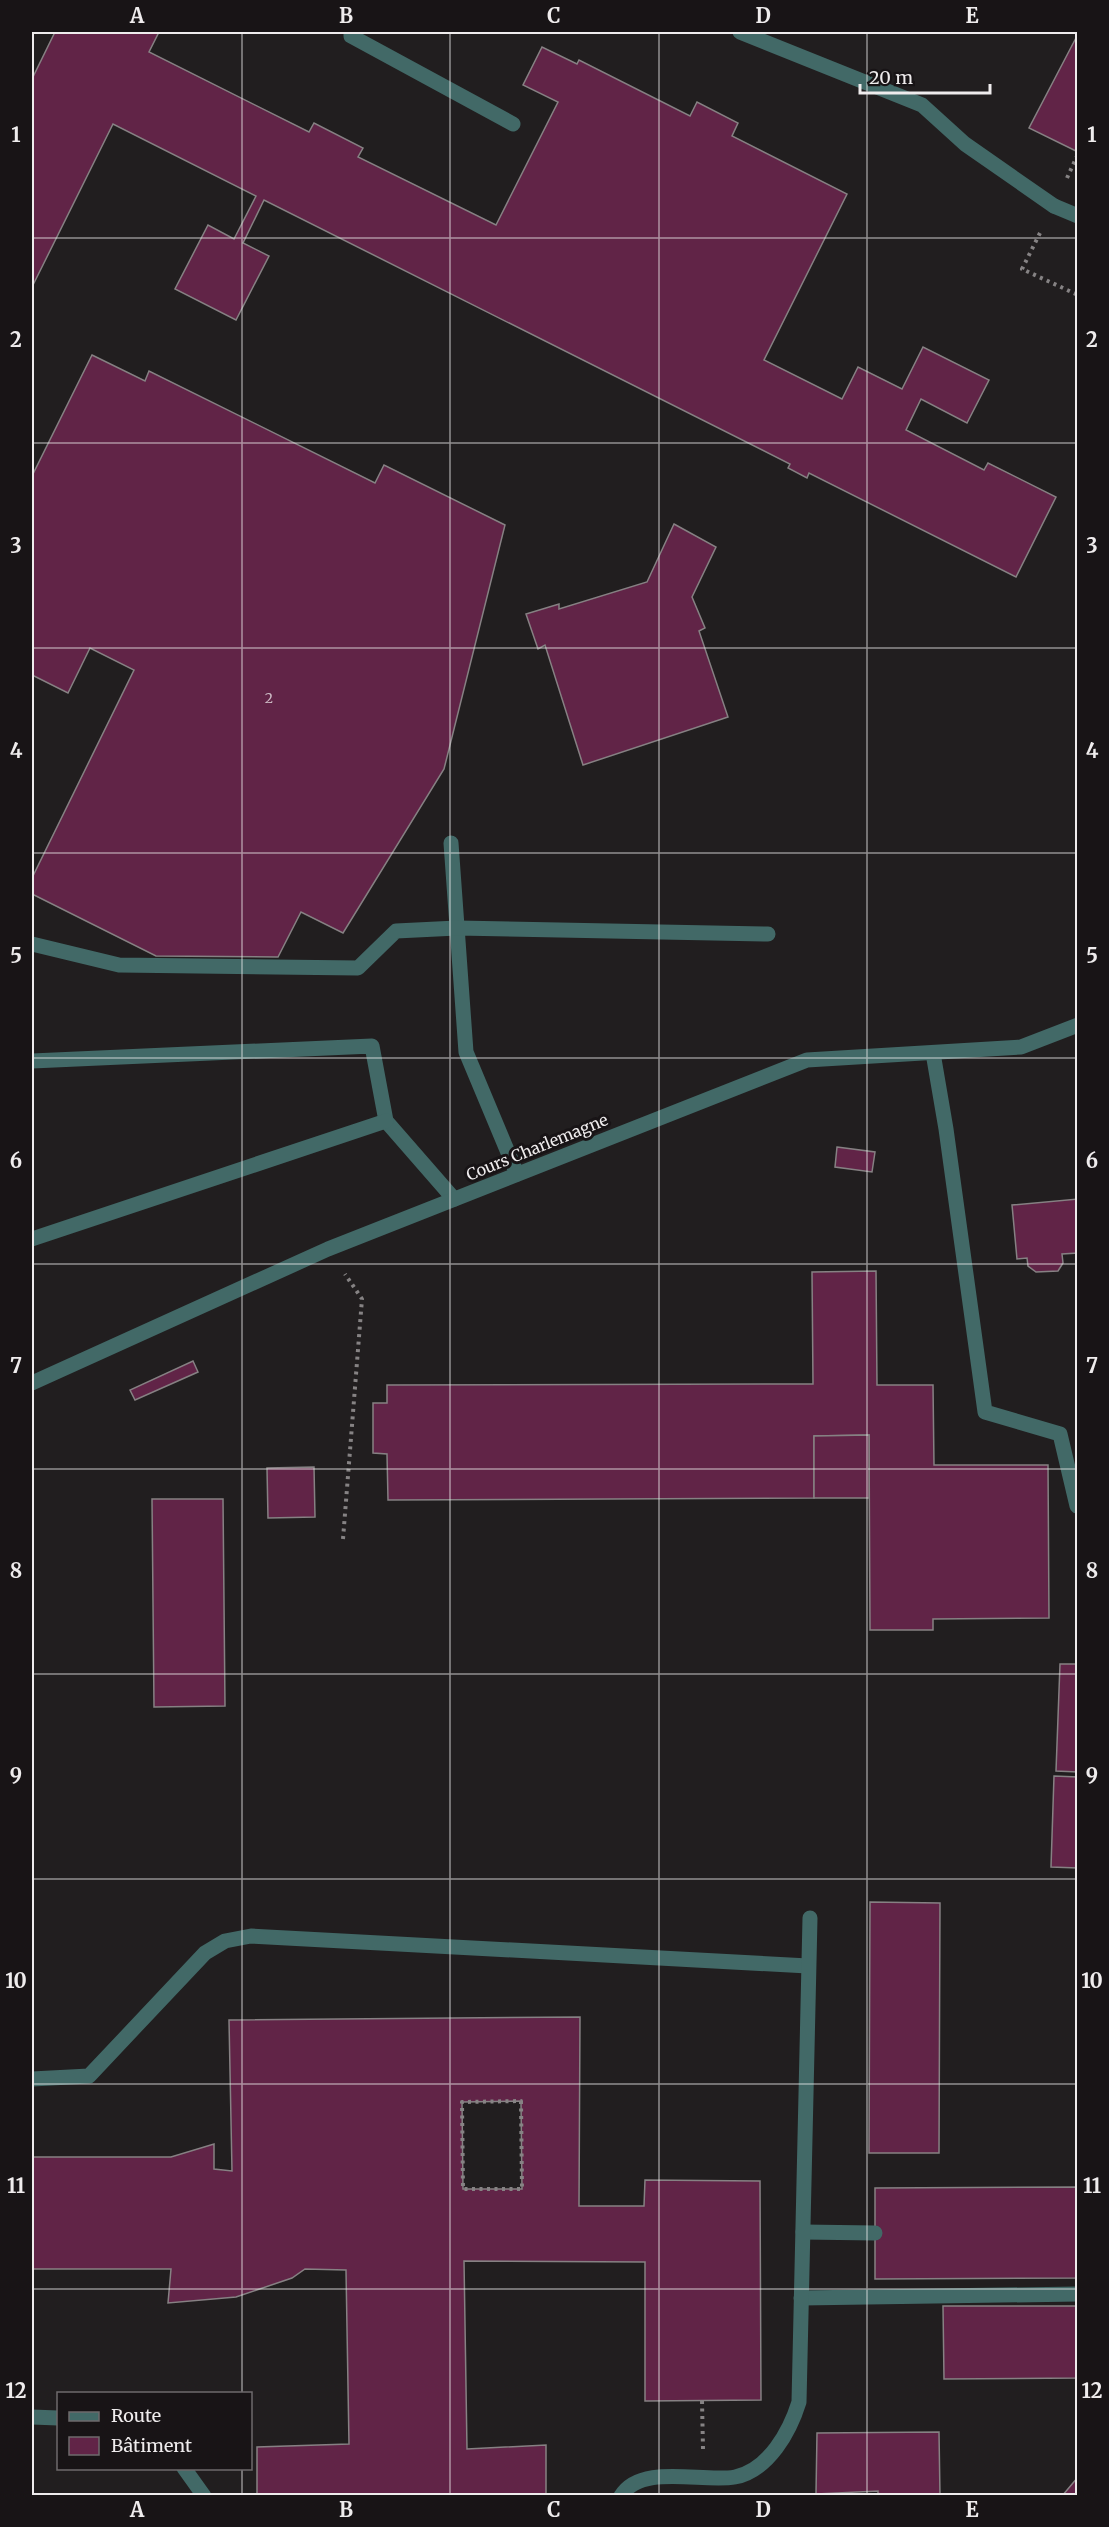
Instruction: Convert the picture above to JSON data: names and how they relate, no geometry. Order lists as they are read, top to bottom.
{
  "streets": {
    "street": ["Cours Charlemagne"]
  },
  "house_numbers": ["2"],
  "legend": ["Route", "Bâtiment"],
  "scale_bar": "20 m",
  "grid": {
    "columns": [
      "A",
      "B",
      "C",
      "D",
      "E"
    ],
    "rows": [
      "1",
      "2",
      "3",
      "4",
      "5",
      "6",
      "7",
      "8",
      "9",
      "10",
      "11",
      "12"
    ]
  }
}
